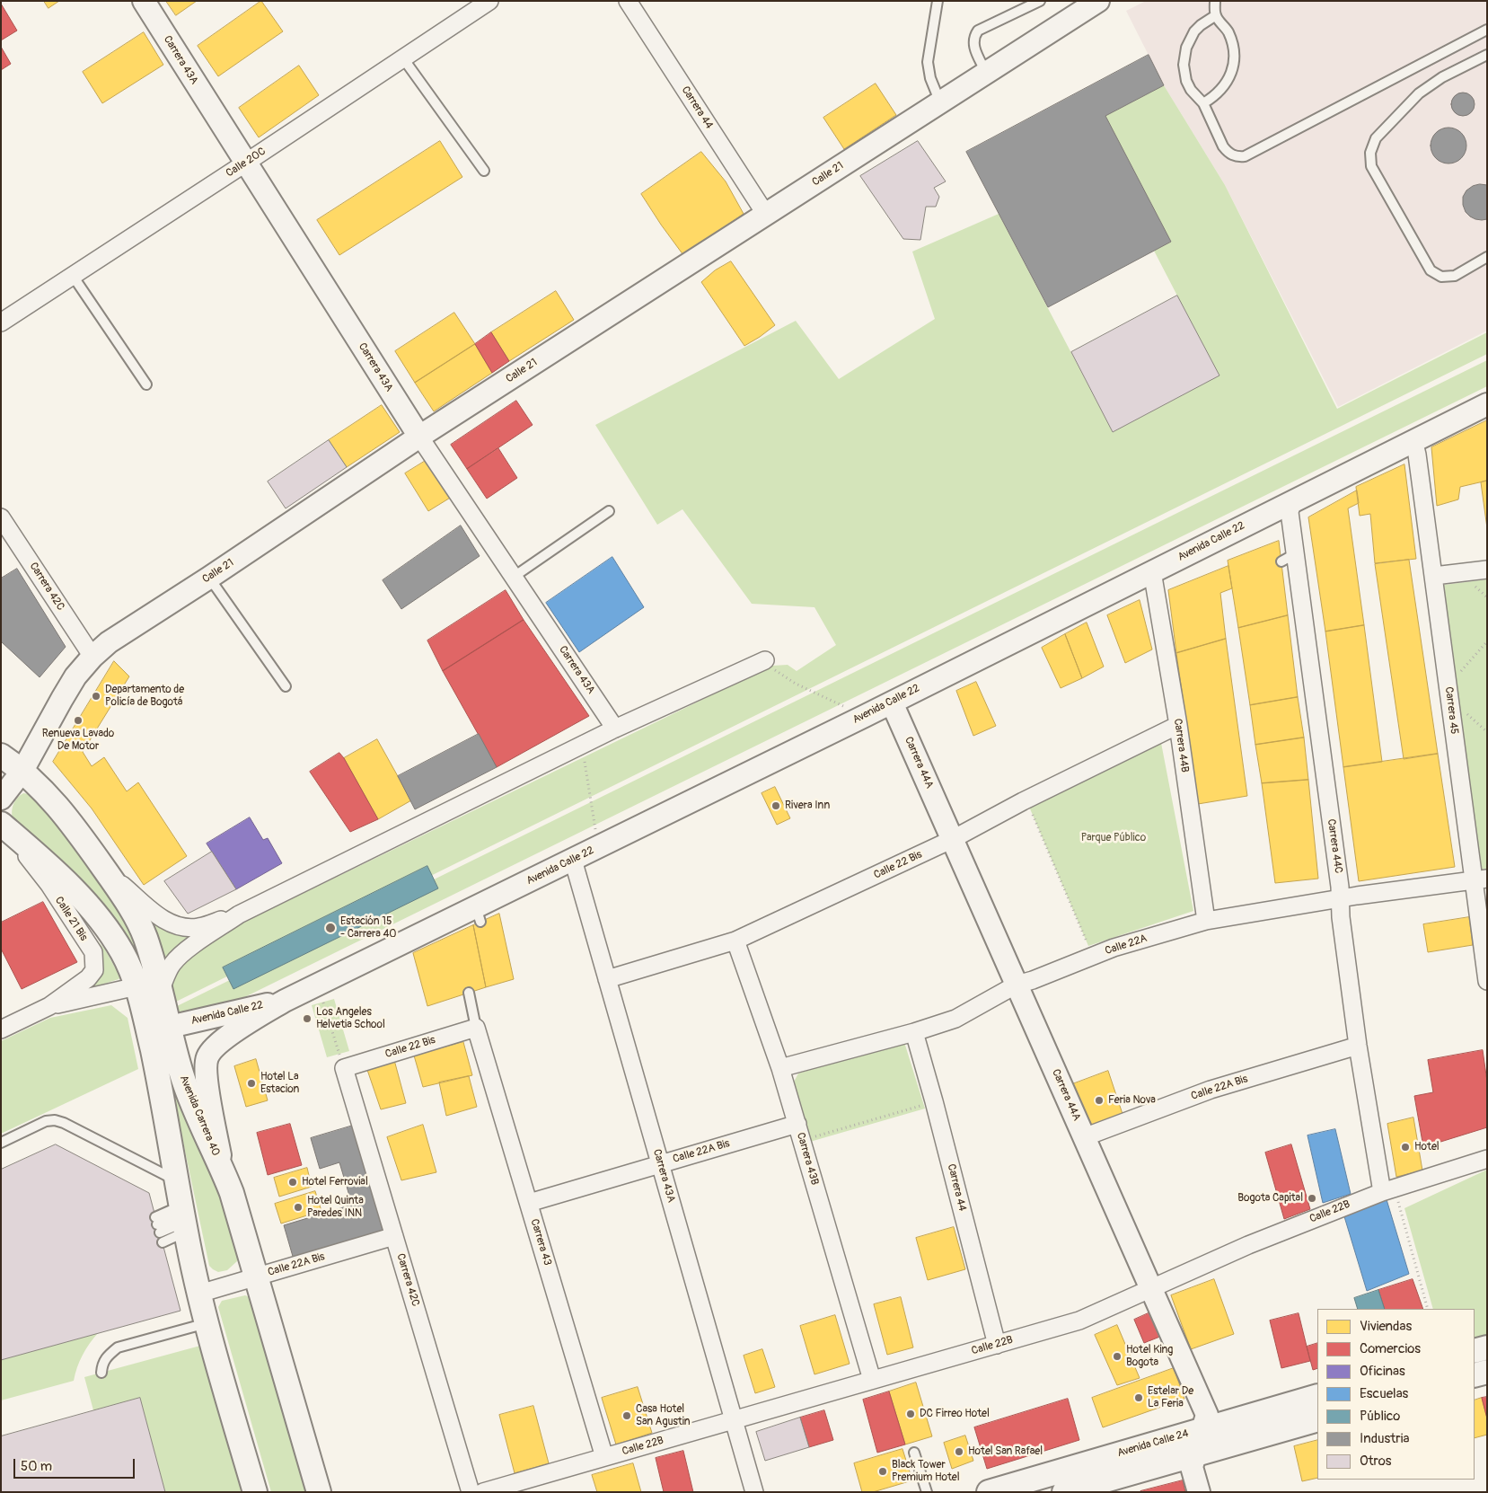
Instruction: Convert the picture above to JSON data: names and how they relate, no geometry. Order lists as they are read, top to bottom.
{
  "streets": {
    "main road": ["Avenida Carrera 40", "Avenida Calle 24"],
    "street": [
      "Carrera 43A",
      "Carrera 44",
      "Calle 20C",
      "Calle 21",
      "Avenida Calle 22",
      "Carrera 42C",
      "Carrera 45",
      "Carrera 44B",
      "Carrera 44A",
      "Carrera 44C",
      "Calle 22 Bis",
      "Calle 21 Bis",
      "Calle 22A",
      "Calle 22A Bis",
      "Carrera 43B",
      "Calle 22B",
      "Carrera 43"
    ]
  },
  "crossings": [
    ["Carrera 43A", "Calle 20C"],
    ["Carrera 43A", "Calle 21"],
    ["Carrera 43A", "Avenida Calle 22"],
    ["Carrera 43A", "Calle 22 Bis"],
    ["Carrera 43A", "Calle 22A Bis"],
    ["Carrera 43A", "Calle 22B"],
    ["Carrera 44", "Calle 21"],
    ["Carrera 44", "Calle 22A"],
    ["Carrera 44", "Calle 22B"],
    ["Calle 21", "Carrera 42C"],
    ["Calle 21", "Avenida Carrera 40"],
    ["Avenida Calle 22", "Carrera 45"],
    ["Avenida Calle 22", "Carrera 44B"],
    ["Avenida Calle 22", "Carrera 44A"],
    ["Avenida Calle 22", "Carrera 44C"],
    ["Avenida Calle 22", "Avenida Carrera 40"],
    ["Carrera 42C", "Calle 22 Bis"],
    ["Carrera 42C", "Calle 22A Bis"],
    ["Carrera 45", "Calle 22A"],
    ["Carrera 44B", "Calle 22 Bis"],
    ["Carrera 44B", "Calle 22A"],
    ["Carrera 44A", "Calle 22 Bis"],
    ["Carrera 44A", "Calle 22A"],
    ["Carrera 44A", "Calle 22A Bis"],
    ["Carrera 44A", "Calle 22B"],
    ["Carrera 44A", "Avenida Calle 24"],
    ["Carrera 44C", "Calle 22A"],
    ["Carrera 44C", "Calle 22A Bis"],
    ["Carrera 44C", "Calle 22B"],
    ["Calle 22 Bis", "Carrera 43B"],
    ["Calle 22 Bis", "Carrera 43"],
    ["Calle 22A", "Carrera 43B"],
    ["Calle 22A Bis", "Avenida Carrera 40"],
    ["Calle 22A Bis", "Carrera 43B"],
    ["Calle 22A Bis", "Carrera 43"],
    ["Carrera 43B", "Calle 22B"],
    ["Calle 22B", "Carrera 43"]
  ],
  "parks": ["Parque Público"],
  "places": [
    "Departamento de Policía de Bogotá",
    "Renueva Lavado De Motor",
    "Rivera Inn",
    "Estación 15 - Carrera 40",
    "Los Angeles Helvetia School",
    "Hotel La Estacion",
    "Feria Nova",
    "Hotel",
    "Hotel Ferrovial",
    "Bogota Capital",
    "Hotel Quinta Paredes INN",
    "Hotel King Bogota",
    "Estelar De La Feria",
    "DC Firreo Hotel",
    "Casa Hotel San Agustin",
    "Hotel San Rafael",
    "Black Tower Premium Hotel"
  ],
  "legend": [
    "Viviendas",
    "Comercios",
    "Oficinas",
    "Escuelas",
    "Público",
    "Industria",
    "Otros"
  ],
  "scale_bar": "50 m"
}
